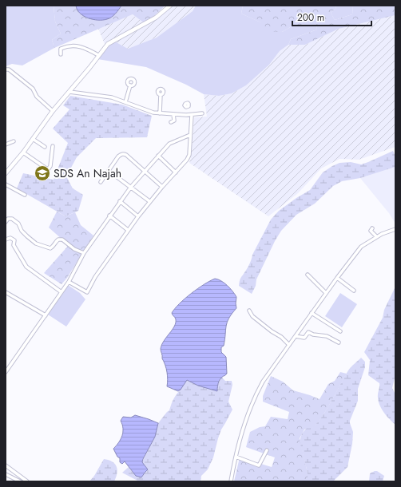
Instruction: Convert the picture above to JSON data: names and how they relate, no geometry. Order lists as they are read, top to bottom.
{
  "places": {
    "school or university": ["SDS An Najah"]
  },
  "scale_bar": "200 m"
}
